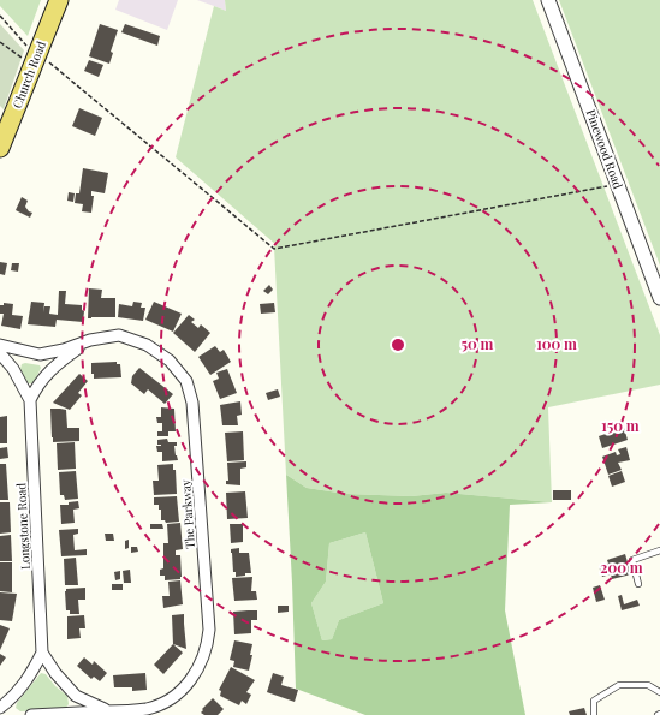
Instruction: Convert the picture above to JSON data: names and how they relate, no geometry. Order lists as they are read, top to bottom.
{
  "streets": {
    "main road": ["Church Road"],
    "street": ["Pinewood Road", "The Parkway", "Longstone Road"]
  },
  "rings": [
    "50 m",
    "100 m",
    "150 m",
    "200 m"
  ]
}
